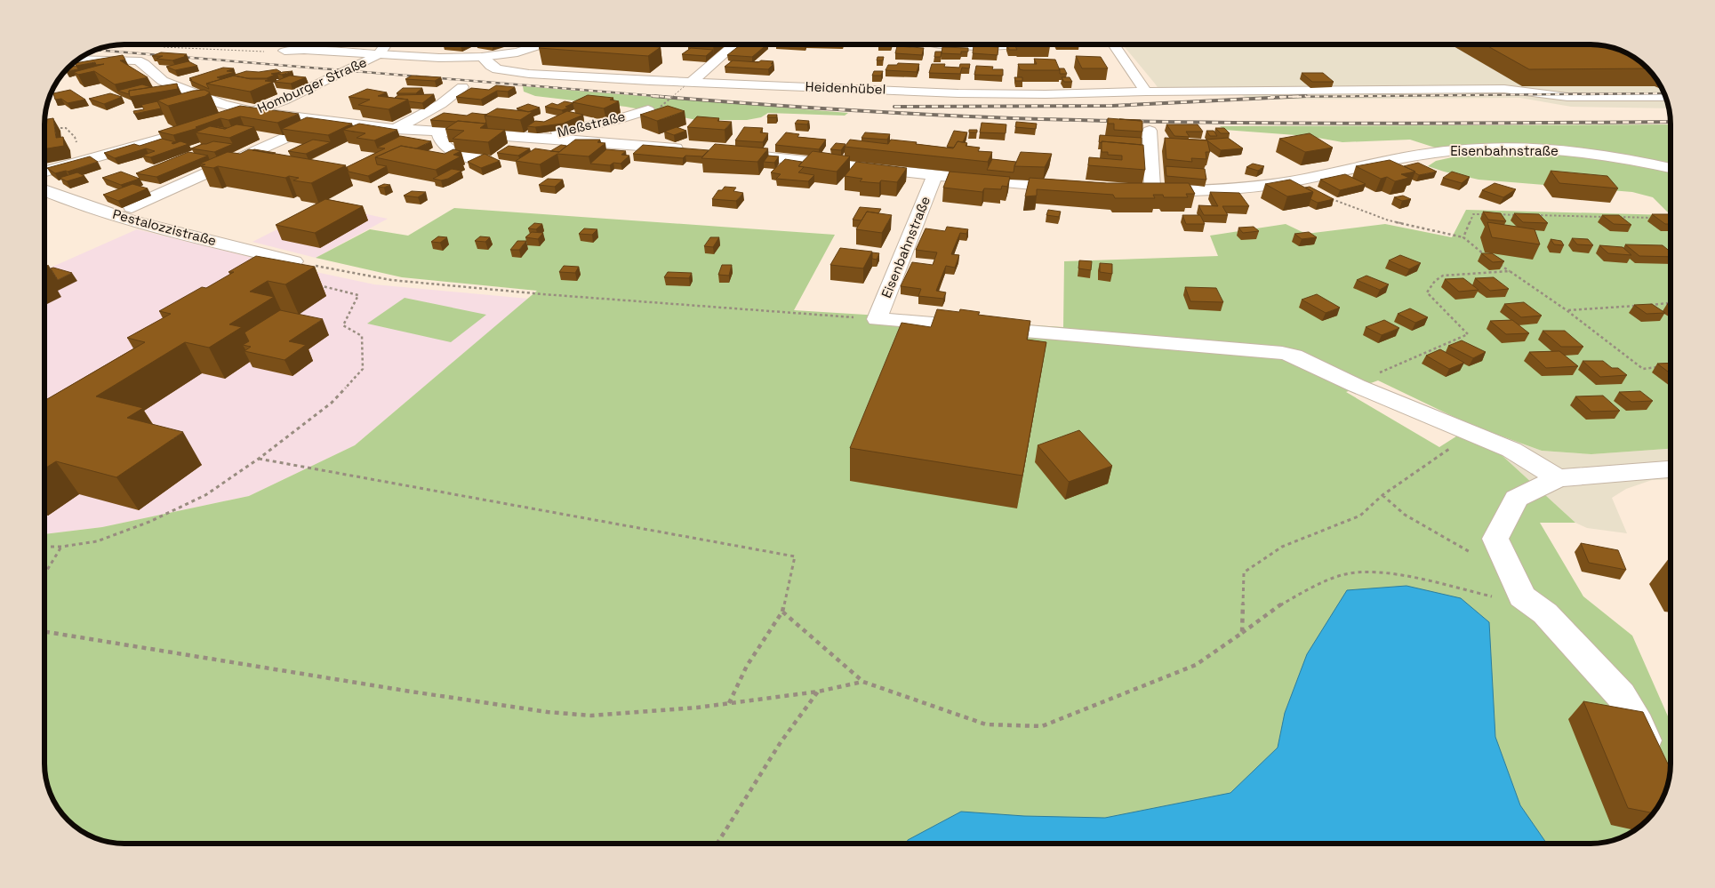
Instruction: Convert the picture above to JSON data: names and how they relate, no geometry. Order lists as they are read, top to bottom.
{
  "streets": {
    "street": [
      "Homburger Straße",
      "Heidenhübel",
      "Meßstraße",
      "Eisenbahnstraße",
      "Pestalozzistraße"
    ]
  },
  "crossings": [
    ["Homburger Straße", "Heidenhübel"]
  ]
}
